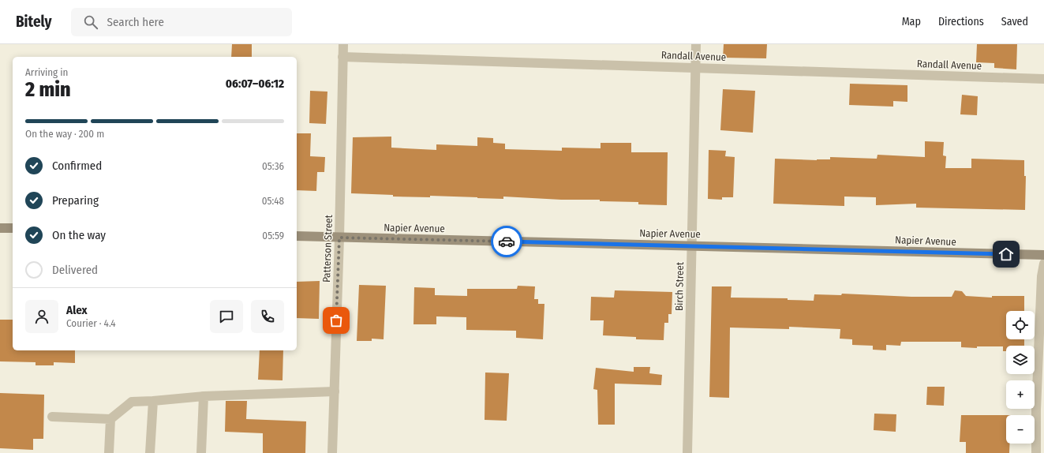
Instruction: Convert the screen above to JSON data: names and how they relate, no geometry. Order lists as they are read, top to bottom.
{
  "streets": {
    "street": [
      "Randall Avenue",
      "Napier Avenue",
      "Patterson Street",
      "Birch Street"
    ]
  },
  "crossings": [
    ["Randall Avenue", "Patterson Street"],
    ["Randall Avenue", "Birch Street"],
    ["Napier Avenue", "Patterson Street"],
    ["Napier Avenue", "Birch Street"]
  ],
  "page": {
    "header": "Bitely",
    "search": "Search here",
    "nav": ["Map", "Directions", "Saved"],
    "heading": ["2 min", "Arriving in", "06:07–06:12"],
    "panel": ["Alex", "Courier · 4.4"],
    "bar": "On the way · 200 m",
    "list": [
      ["Confirmed", "05:36"],
      ["Preparing", "05:48"],
      ["On the way", "05:59"],
      "Delivered"
    ],
    "map_buttons": ["+", "−"]
  }
}
